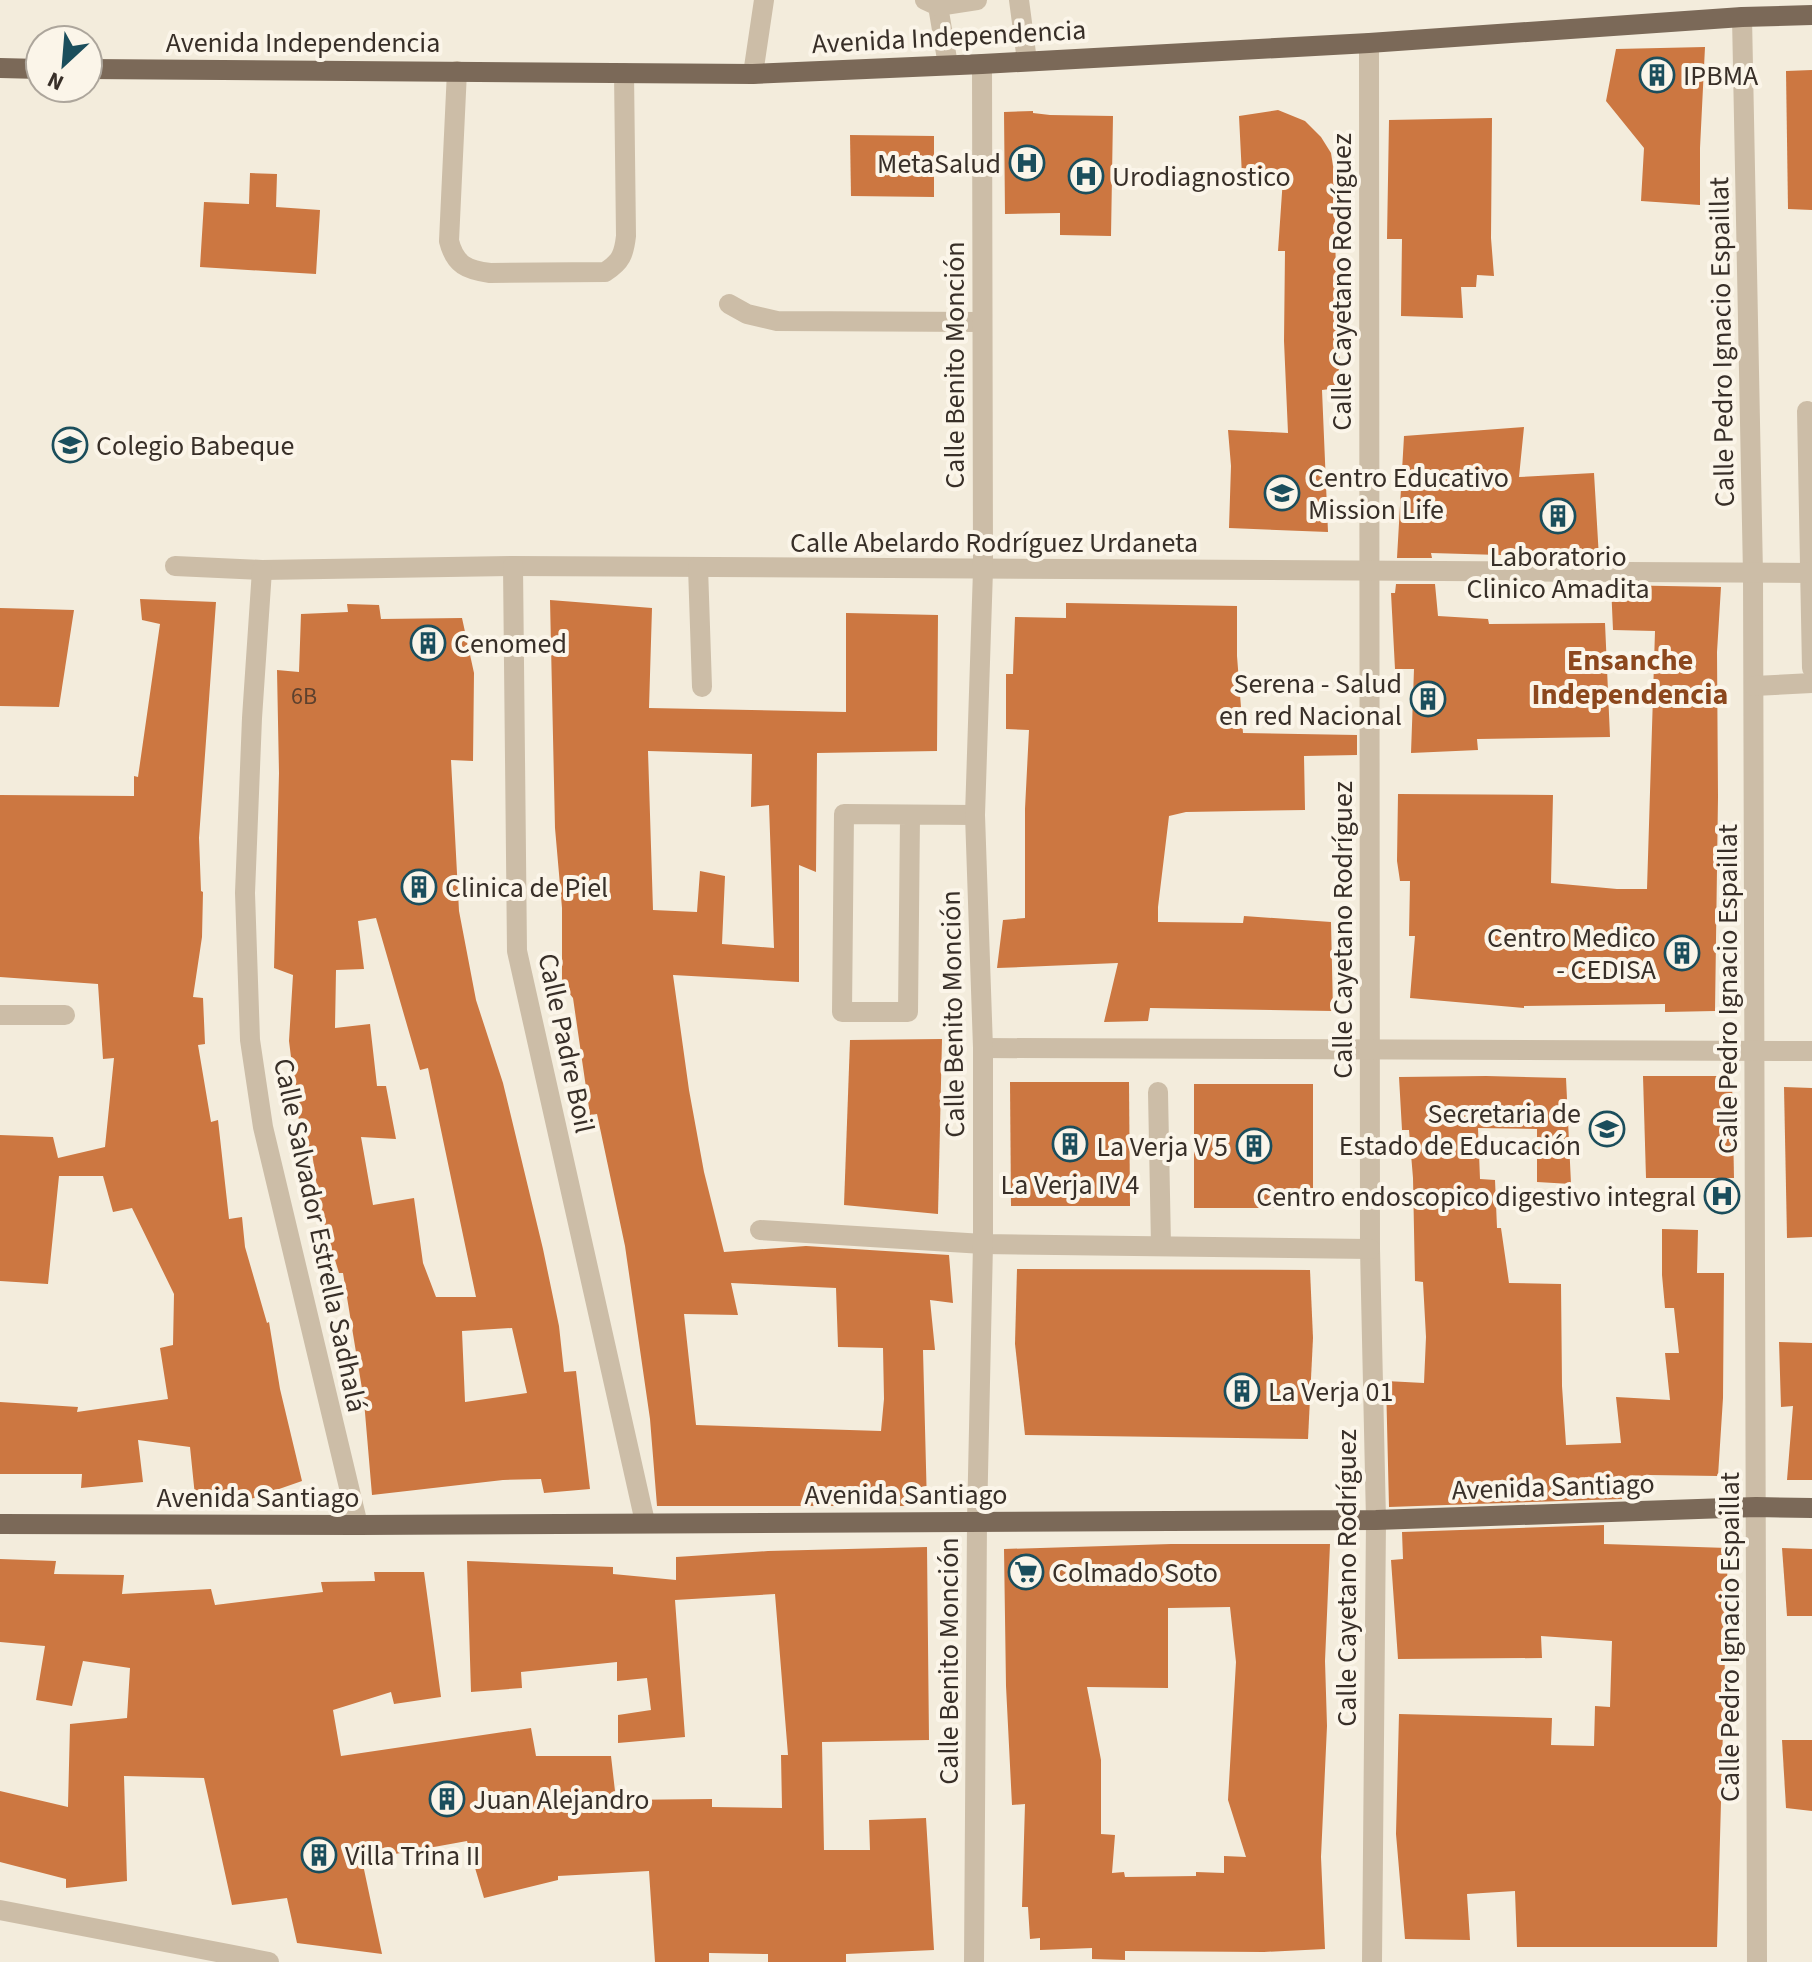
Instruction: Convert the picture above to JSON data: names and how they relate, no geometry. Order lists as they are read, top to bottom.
{
  "streets": {
    "main road": ["Avenida Independencia", "Avenida Santiago"],
    "street": [
      "Calle Cayetano Rodríguez",
      "Calle Pedro Ignacio Espaillat",
      "Calle Benito Monción",
      "Calle Abelardo Rodríguez Urdaneta",
      "Calle Padre Boil",
      "Calle Salvador Estrella Sadhalá"
    ]
  },
  "crossings": [
    ["Avenida Independencia", "Calle Cayetano Rodríguez"],
    ["Avenida Independencia", "Calle Pedro Ignacio Espaillat"],
    ["Avenida Independencia", "Calle Benito Monción"],
    ["Calle Cayetano Rodríguez", "Calle Abelardo Rodríguez Urdaneta"],
    ["Calle Cayetano Rodríguez", "Avenida Santiago"],
    ["Calle Pedro Ignacio Espaillat", "Calle Abelardo Rodríguez Urdaneta"],
    ["Calle Pedro Ignacio Espaillat", "Avenida Santiago"],
    ["Calle Benito Monción", "Calle Abelardo Rodríguez Urdaneta"],
    ["Calle Benito Monción", "Avenida Santiago"],
    ["Calle Abelardo Rodríguez Urdaneta", "Calle Padre Boil"],
    ["Calle Abelardo Rodríguez Urdaneta", "Calle Salvador Estrella Sadhalá"],
    ["Calle Padre Boil", "Avenida Santiago"],
    ["Calle Salvador Estrella Sadhalá", "Avenida Santiago"]
  ],
  "districts": ["Ensanche Independencia"],
  "places": {
    "building": [
      "IPBMA",
      "Laboratorio Clinico Amadita",
      "Cenomed",
      "Serena - Salud en red Nacional",
      "Clinica de Piel",
      "Centro Medico - CEDISA",
      "La Verja IV 4",
      "La Verja V 5",
      "La Verja 01",
      "Juan Alejandro",
      "Villa Trina II"
    ],
    "hospital": ["MetaSalud", "Urodiagnostico", "Centro endoscopico digestivo integral"],
    "school or university": ["Colegio Babeque", "Centro Educativo Mission Life", "Secretaria de Estado de Educación"],
    "supermarket": ["Colmado Soto"]
  },
  "house_numbers": ["6B"],
  "north": "bottom left"
}
